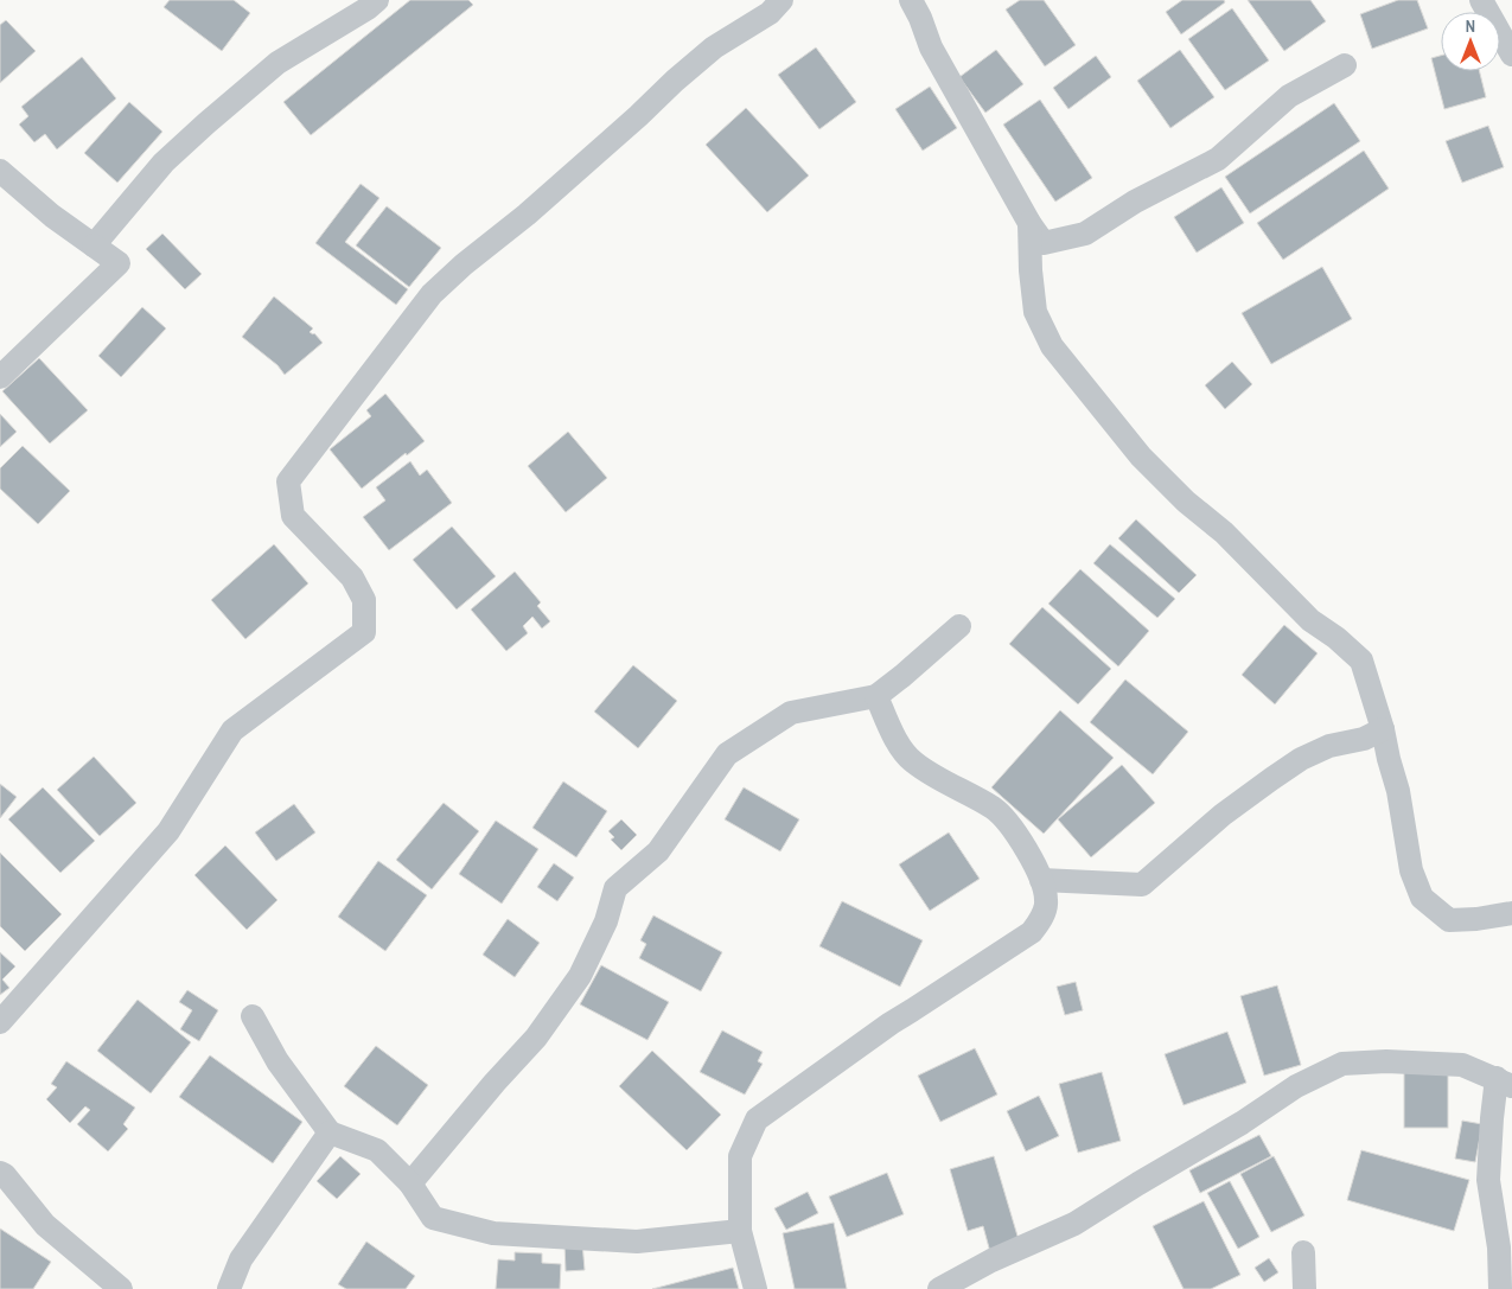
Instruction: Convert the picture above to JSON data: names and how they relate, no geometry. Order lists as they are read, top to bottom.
{
  "north": "top"
}
